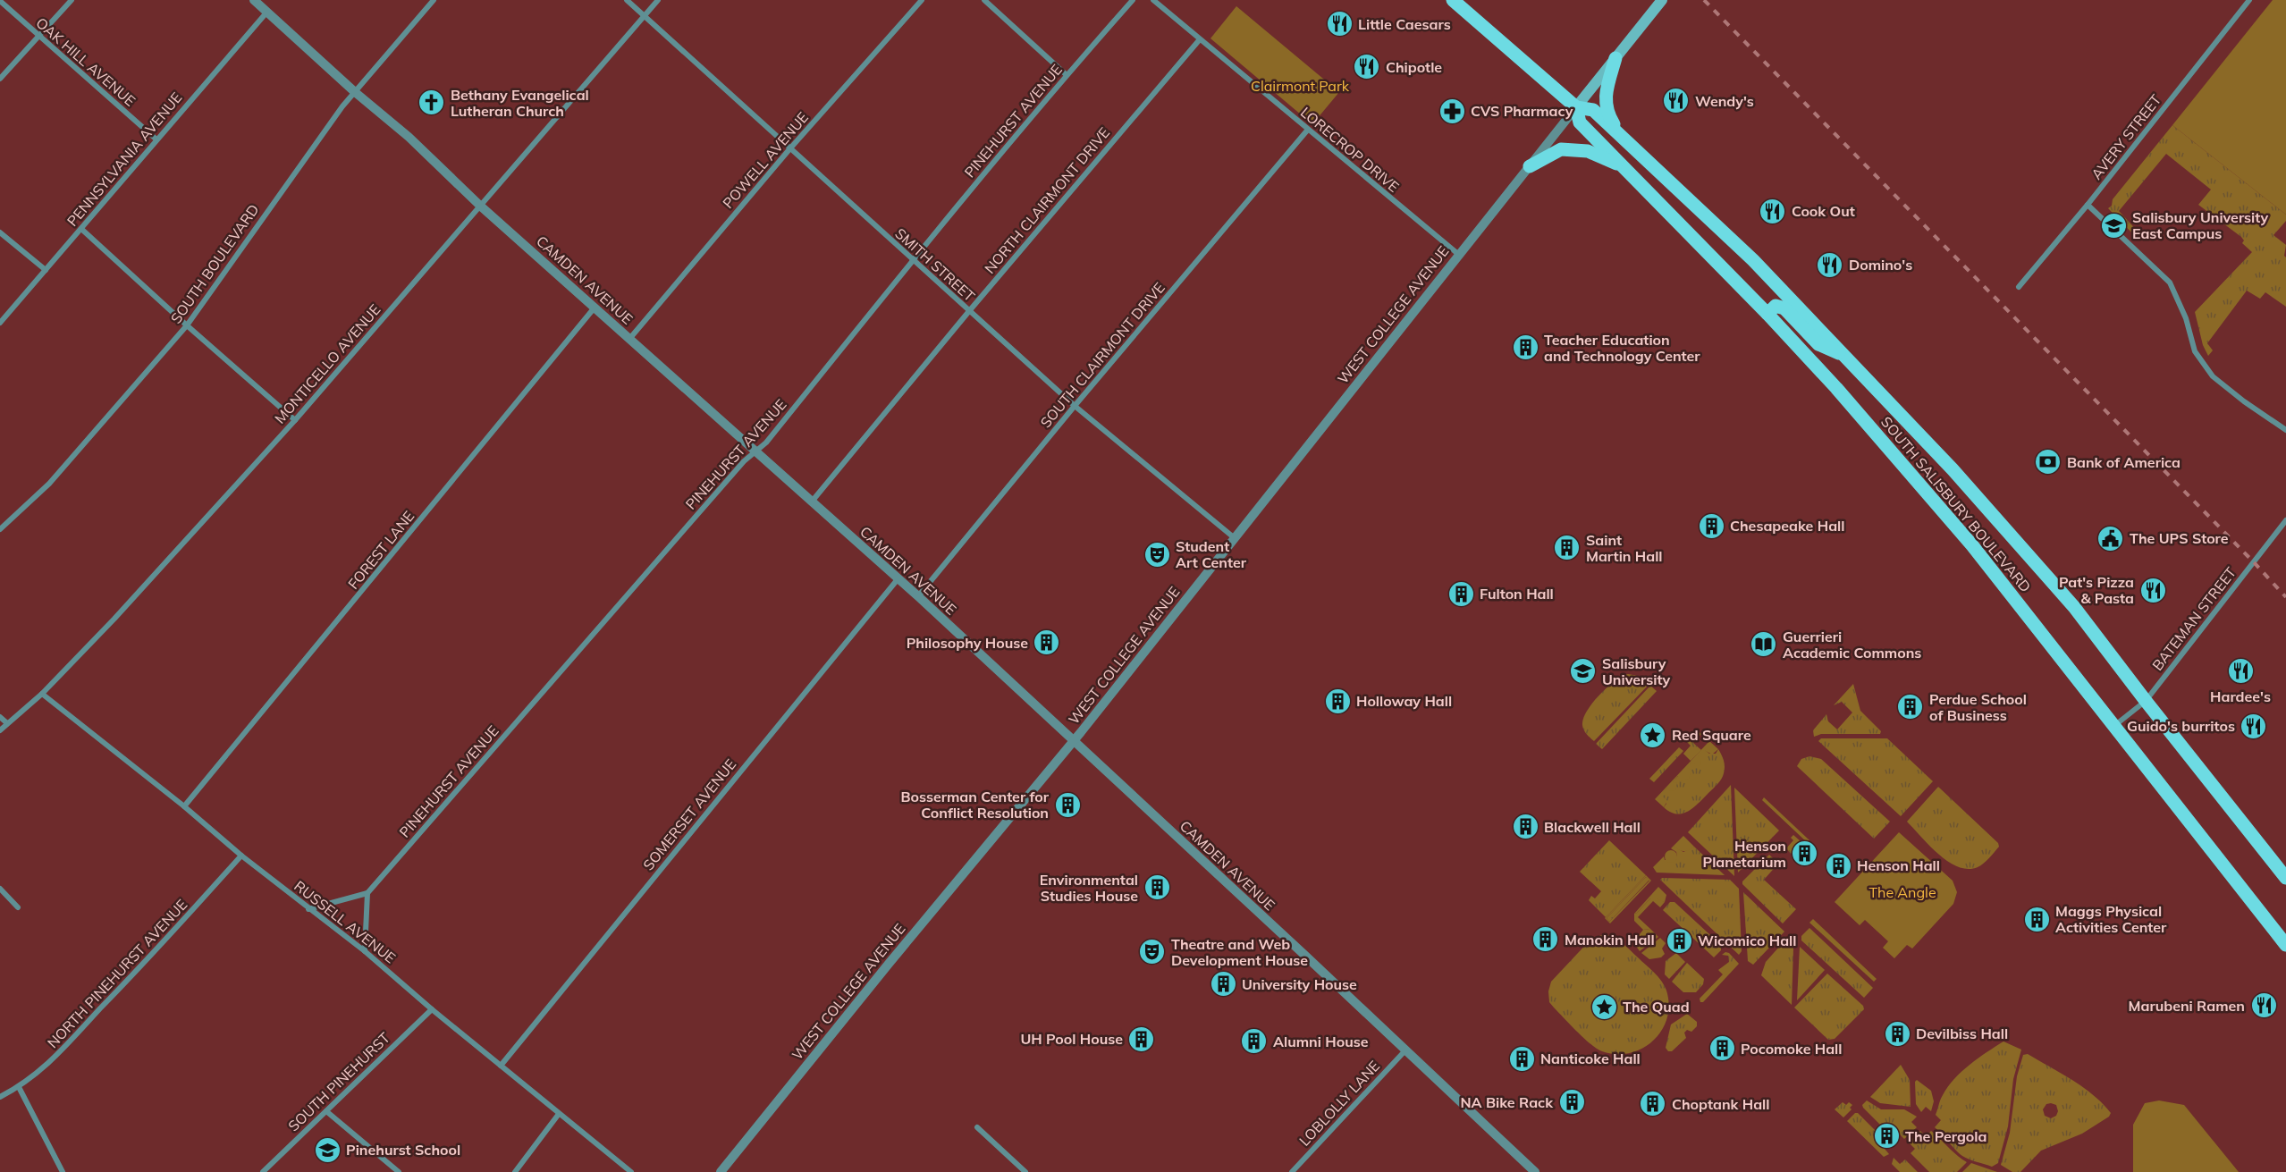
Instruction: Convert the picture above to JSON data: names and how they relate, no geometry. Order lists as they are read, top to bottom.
{
  "streets": {
    "main road": ["WEST COLLEGE AVENUE", "SOUTH SALISBURY BOULEVARD"],
    "street": [
      "OAK HILL AVENUE",
      "PINEHURST AVENUE",
      "AVERY STREET",
      "LORECROP DRIVE",
      "PENNSYLVANIA AVENUE",
      "POWELL AVENUE",
      "NORTH CLAIRMONT DRIVE",
      "SOUTH BOULEVARD",
      "SMITH STREET",
      "CAMDEN AVENUE",
      "SOUTH CLAIRMONT DRIVE",
      "MONTICELLO AVENUE",
      "FOREST LANE",
      "BATEMAN STREET",
      "SOMERSET AVENUE",
      "RUSSELL AVENUE",
      "NORTH PINEHURST AVENUE",
      "SOUTH PINEHURST",
      "LOBLOLLY LANE"
    ]
  },
  "crossings": [
    ["OAK HILL AVENUE", "PENNSYLVANIA AVENUE"],
    ["PINEHURST AVENUE", "SMITH STREET"],
    ["PINEHURST AVENUE", "CAMDEN AVENUE"],
    ["LORECROP DRIVE", "NORTH CLAIRMONT DRIVE"],
    ["LORECROP DRIVE", "WEST COLLEGE AVENUE"],
    ["LORECROP DRIVE", "SOUTH CLAIRMONT DRIVE"],
    ["PENNSYLVANIA AVENUE", "CAMDEN AVENUE"],
    ["POWELL AVENUE", "SMITH STREET"],
    ["POWELL AVENUE", "CAMDEN AVENUE"],
    ["NORTH CLAIRMONT DRIVE", "SMITH STREET"],
    ["NORTH CLAIRMONT DRIVE", "CAMDEN AVENUE"],
    ["SOUTH BOULEVARD", "CAMDEN AVENUE"],
    ["SMITH STREET", "WEST COLLEGE AVENUE"],
    ["SMITH STREET", "SOUTH CLAIRMONT DRIVE"],
    ["SMITH STREET", "MONTICELLO AVENUE"],
    ["CAMDEN AVENUE", "WEST COLLEGE AVENUE"],
    ["CAMDEN AVENUE", "SOUTH CLAIRMONT DRIVE"],
    ["CAMDEN AVENUE", "MONTICELLO AVENUE"],
    ["CAMDEN AVENUE", "FOREST LANE"],
    ["CAMDEN AVENUE", "SOMERSET AVENUE"],
    ["CAMDEN AVENUE", "LOBLOLLY LANE"],
    ["WEST COLLEGE AVENUE", "SOUTH SALISBURY BOULEVARD"],
    ["MONTICELLO AVENUE", "RUSSELL AVENUE"],
    ["SOUTH SALISBURY BOULEVARD", "BATEMAN STREET"],
    ["FOREST LANE", "RUSSELL AVENUE"],
    ["SOMERSET AVENUE", "RUSSELL AVENUE"],
    ["RUSSELL AVENUE", "NORTH PINEHURST AVENUE"],
    ["RUSSELL AVENUE", "SOUTH PINEHURST"]
  ],
  "parks": ["Clairmont Park", "The Angle"],
  "places": {
    "restaurant": [
      "Little Caesars",
      "Chipotle",
      "Wendy's",
      "Cook Out",
      "Domino's",
      "Pat's Pizza & Pasta",
      "Hardee's",
      "Guido's burritos",
      "Marubeni Ramen"
    ],
    "church": ["Bethany Evangelical Lutheran Church"],
    "pharmacy": ["CVS Pharmacy"],
    "school or university": ["Salisbury University East Campus", "Salisbury University", "Pinehurst School"],
    "building": [
      "Teacher Education and Technology Center",
      "Chesapeake Hall",
      "Saint Martin Hall",
      "Fulton Hall",
      "Philosophy House",
      "Holloway Hall",
      "Perdue School of Business",
      "Bosserman Center for Conflict Resolution",
      "Blackwell Hall",
      "Henson Planetarium",
      "Henson Hall",
      "Environmental Studies House",
      "Maggs Physical Activities Center",
      "Manokin Hall",
      "Wicomico Hall",
      "University House",
      "Devilbiss Hall",
      "UH Pool House",
      "Alumni House",
      "Pocomoke Hall",
      "Nanticoke Hall",
      "NA Bike Rack",
      "Choptank Hall",
      "The Pergola"
    ],
    "bank": ["Bank of America"],
    "public building": ["The UPS Store"],
    "theatre": ["Student Art Center", "Theatre and Web Development House"],
    "library": ["Guerrieri Academic Commons"],
    "place": ["Red Square", "The Quad"]
  }
}
